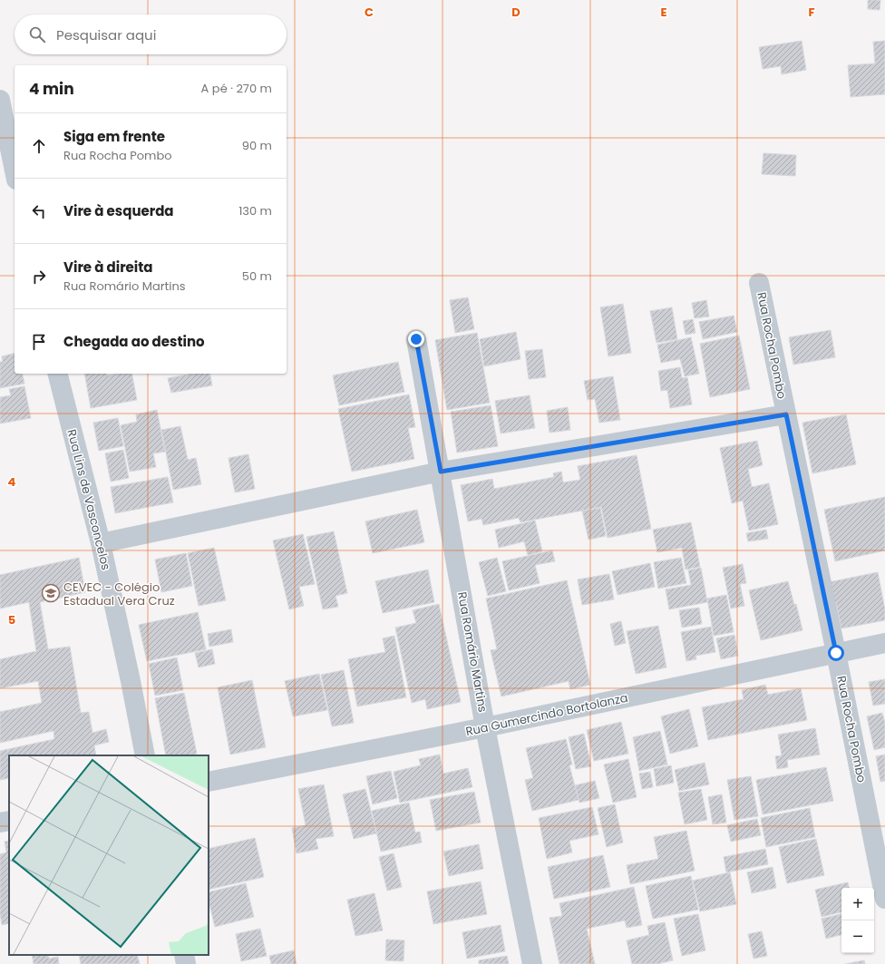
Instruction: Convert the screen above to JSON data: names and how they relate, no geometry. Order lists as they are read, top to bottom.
{
  "streets": {
    "street": [
      "Rua Rocha Pombo",
      "Rua Lins de Vasconcelos",
      "Rua Romário Martins",
      "Rua Gumercindo Bortolanza"
    ]
  },
  "crossings": [
    ["Rua Rocha Pombo", "Rua Gumercindo Bortolanza"],
    ["Rua Romário Martins", "Rua Gumercindo Bortolanza"]
  ],
  "places": {
    "school or university": ["CEVEC - Colégio Estadual Vera Cruz"]
  },
  "page": {
    "search": "Pesquisar aqui",
    "heading": ["4 min", "A pé · 270 m"],
    "list": [
      ["Siga em frente", "Rua Rocha Pombo", "90 m"],
      ["Vire à esquerda", "130 m"],
      ["Vire à direita", "Rua Romário Martins", "50 m"],
      "Chegada ao destino"
    ],
    "map_buttons": ["+", "−"]
  },
  "grid": {
    "columns": [
      "C",
      "D",
      "E",
      "F"
    ],
    "rows": ["4", "5"]
  }
}
